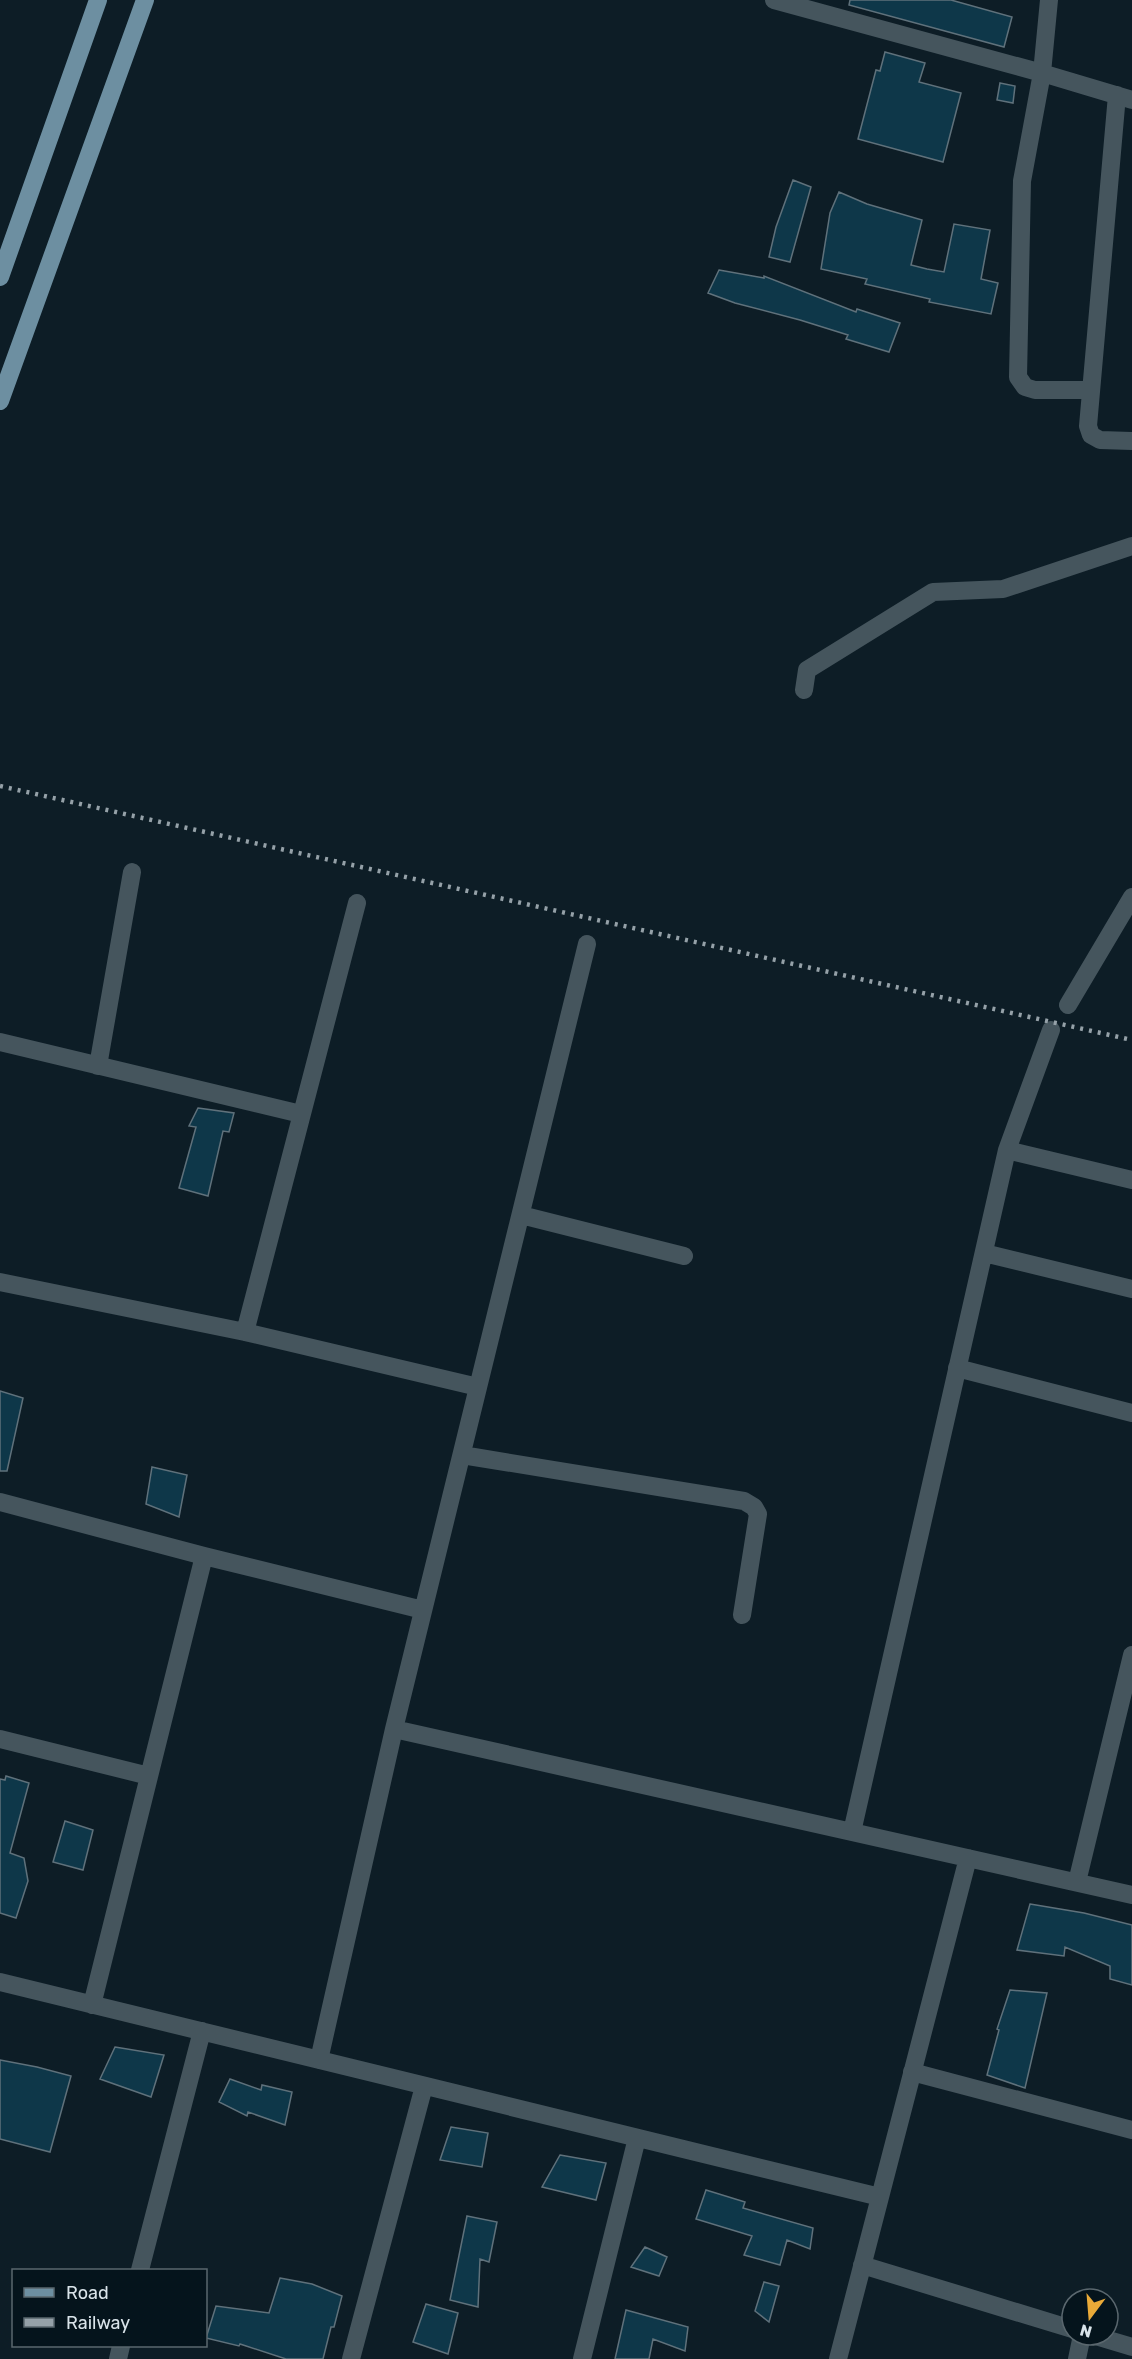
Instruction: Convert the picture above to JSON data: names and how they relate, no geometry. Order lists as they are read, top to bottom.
{
  "legend": ["Road", "Railway"],
  "north": "bottom"
}
